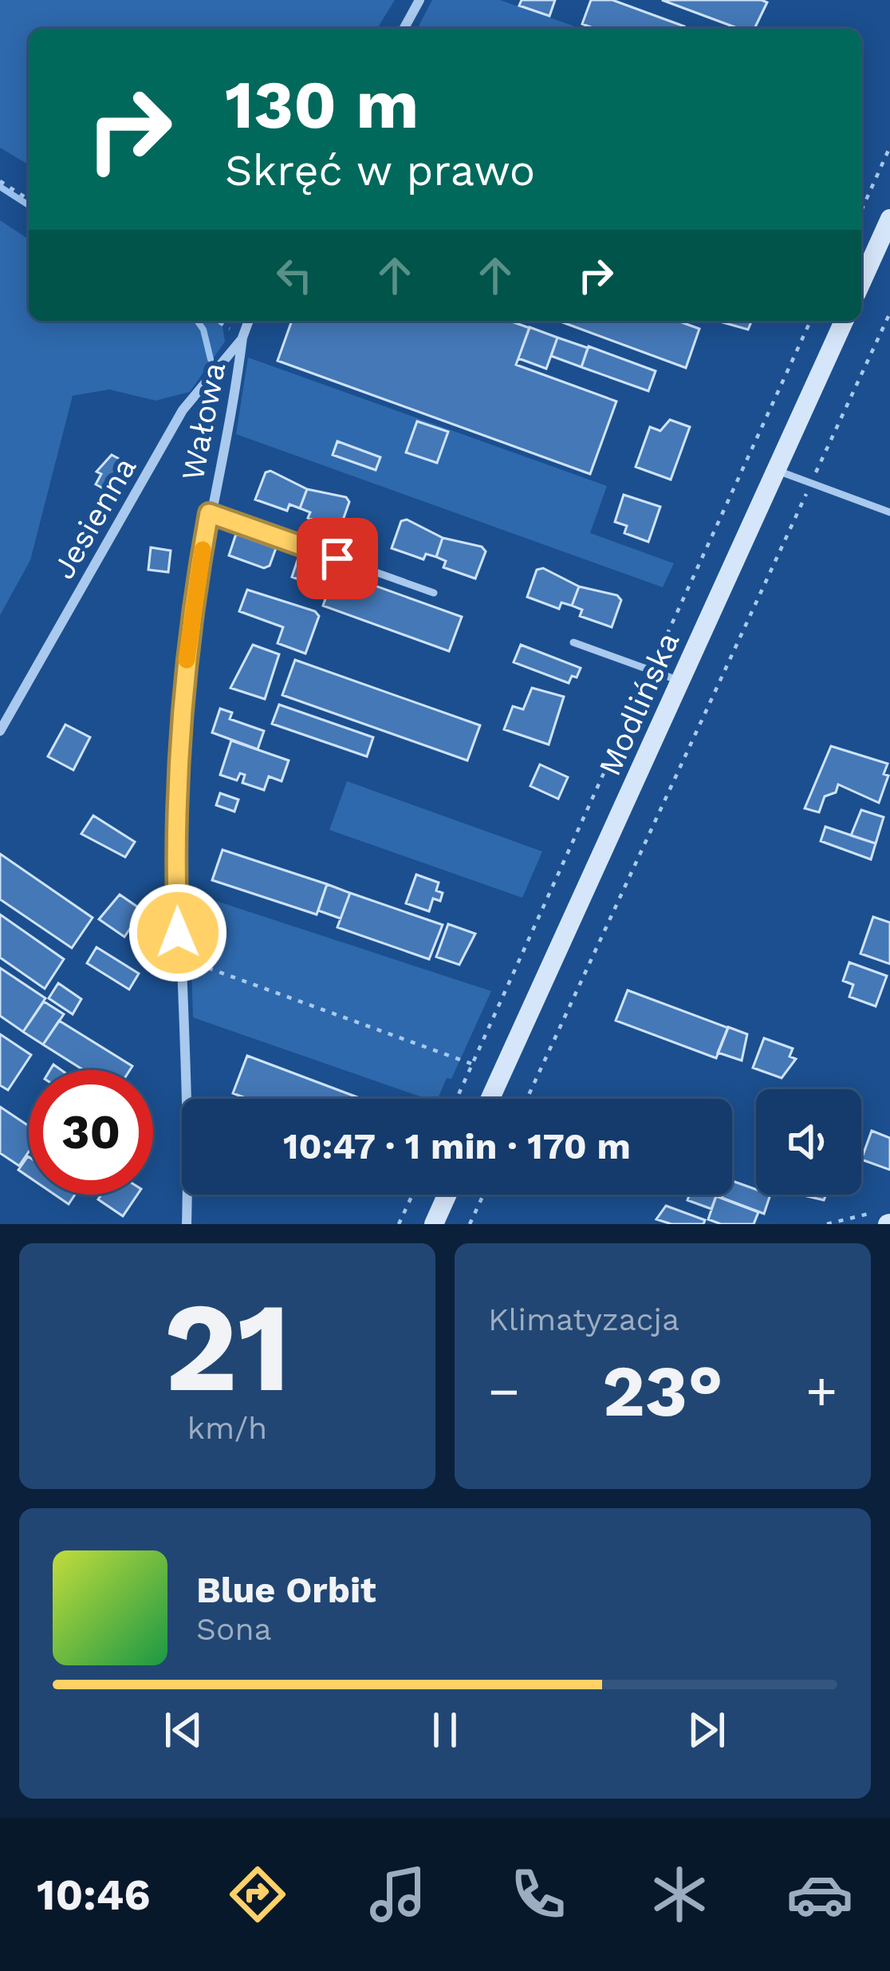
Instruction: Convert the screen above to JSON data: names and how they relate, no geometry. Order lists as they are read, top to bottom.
{
  "streets": {
    "main road": ["Modlińska"],
    "street": ["Wałowa", "Jesienna"]
  },
  "crossings": [
    ["Wałowa", "Jesienna"]
  ],
  "page": {
    "turn": ["130 m", "Skręć w prawo"],
    "limit": "30",
    "trip": "10:47 · 1 min · 170 m",
    "tile": [
      ["21", "km/h"],
      "Klimatyzacja"
    ],
    "heat": ["−", "23°", "+"],
    "song": ["Blue Orbit", "Sona"],
    "tabs": "10:46"
  }
}
